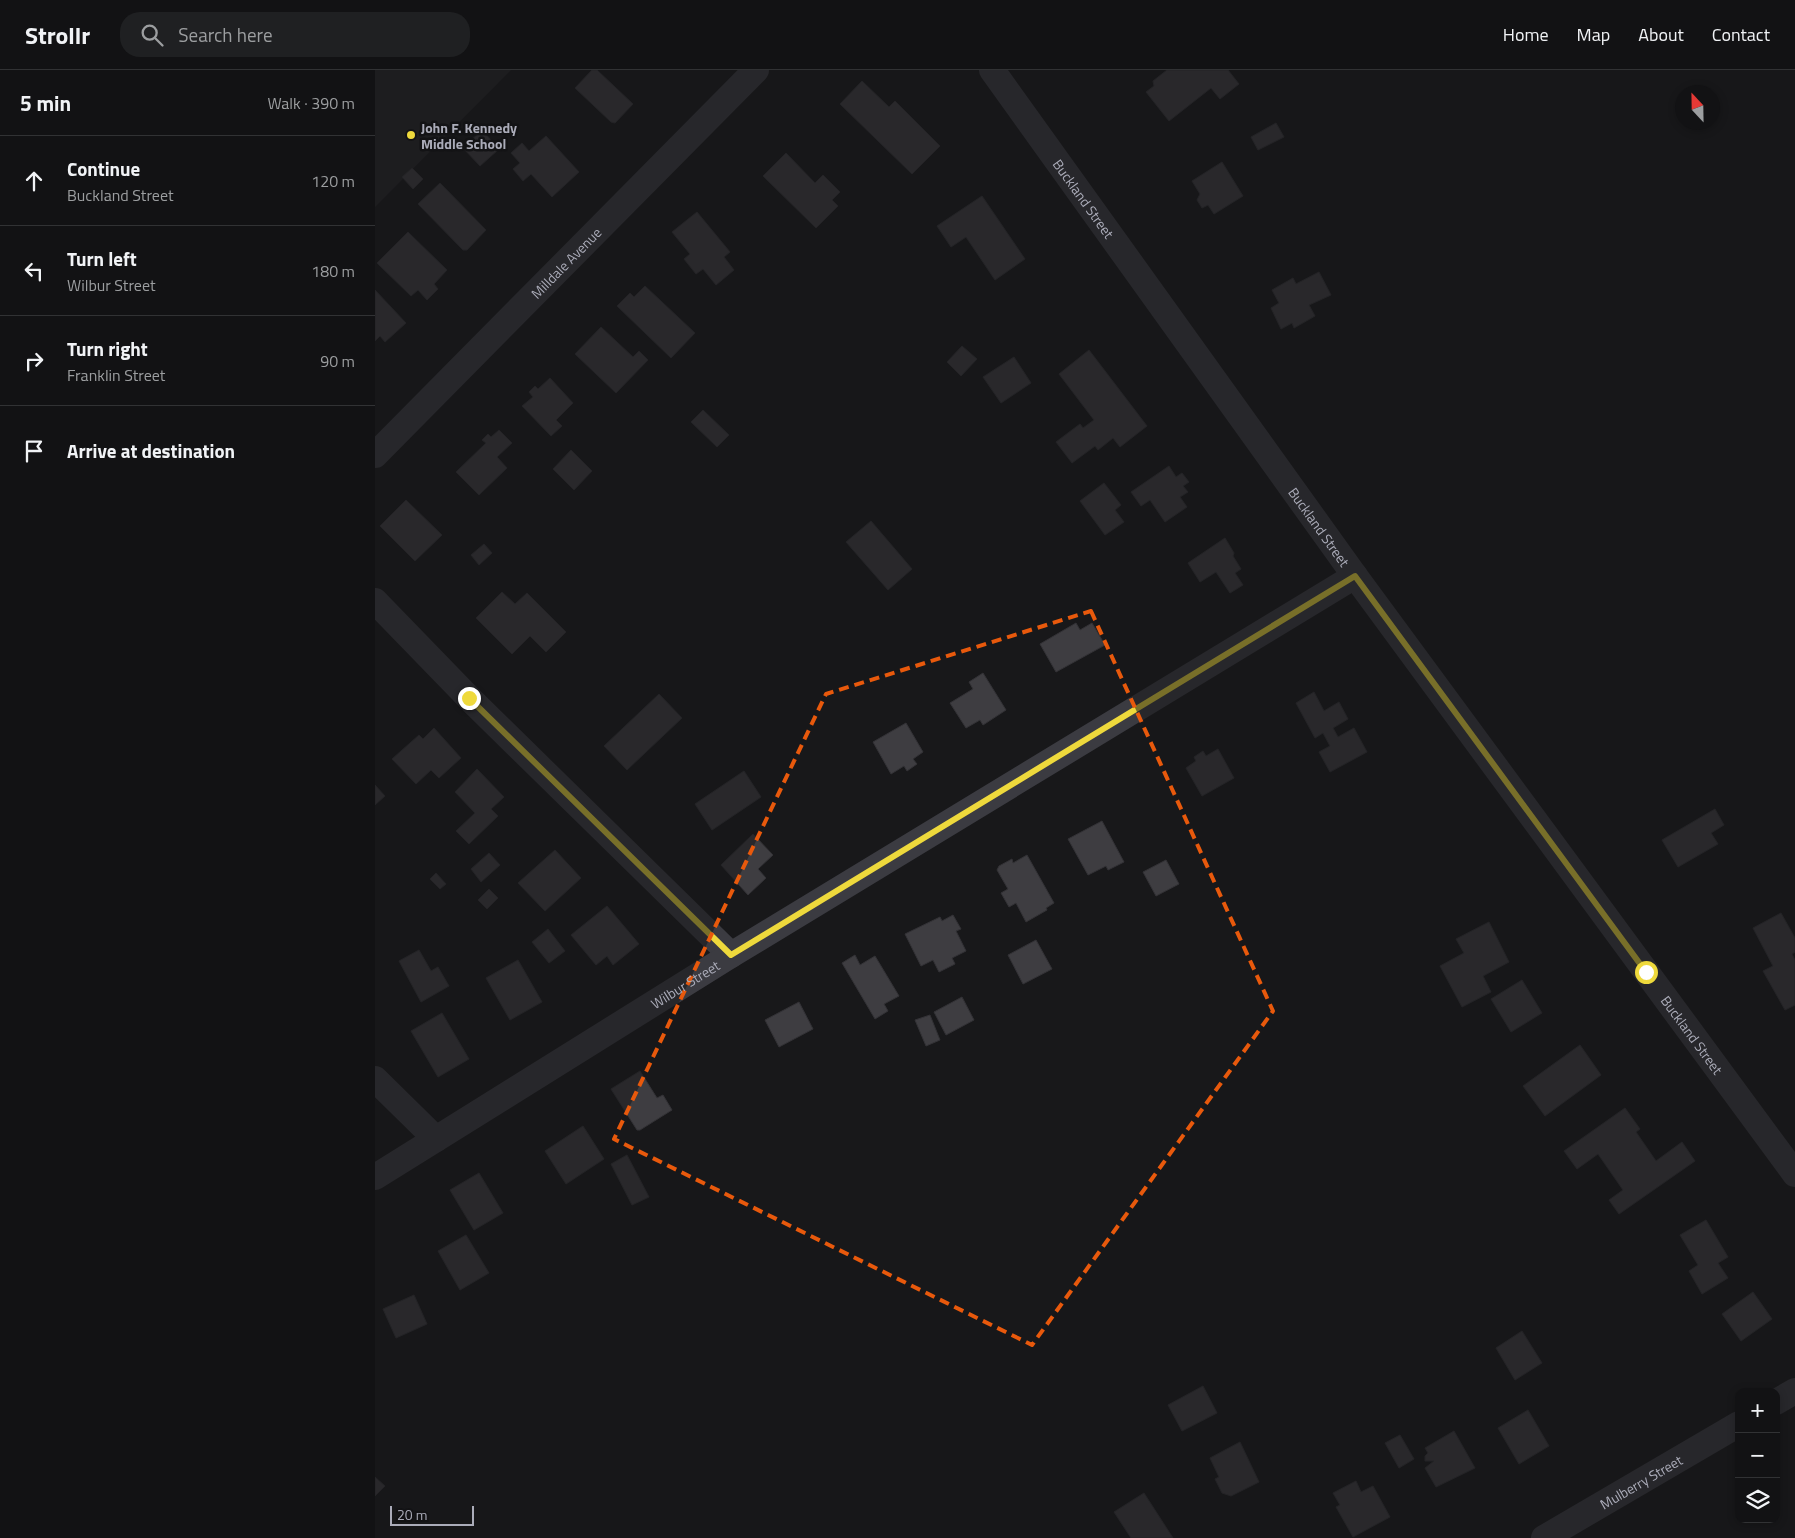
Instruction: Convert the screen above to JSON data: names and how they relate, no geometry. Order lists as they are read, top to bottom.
{
  "streets": {
    "street": [
      "Buckland Street",
      "Milldale Avenue",
      "Wilbur Street",
      "Mulberry Street"
    ]
  },
  "crossings": [
    ["Buckland Street", "Wilbur Street"]
  ],
  "places": ["John F. Kennedy Middle School"],
  "scale_bar": "20 m",
  "north": "top",
  "page": {
    "header": "Strollr",
    "search": "Search here",
    "nav": [
      "Home",
      "Map",
      "About",
      "Contact"
    ],
    "heading": ["5 min", "Walk · 390 m"],
    "list": [
      ["Continue", "Buckland Street", "120 m"],
      ["Turn left", "Wilbur Street", "180 m"],
      ["Turn right", "Franklin Street", "90 m"],
      "Arrive at destination"
    ],
    "map_buttons": ["+", "−"],
    "scale": "20 m"
  }
}
